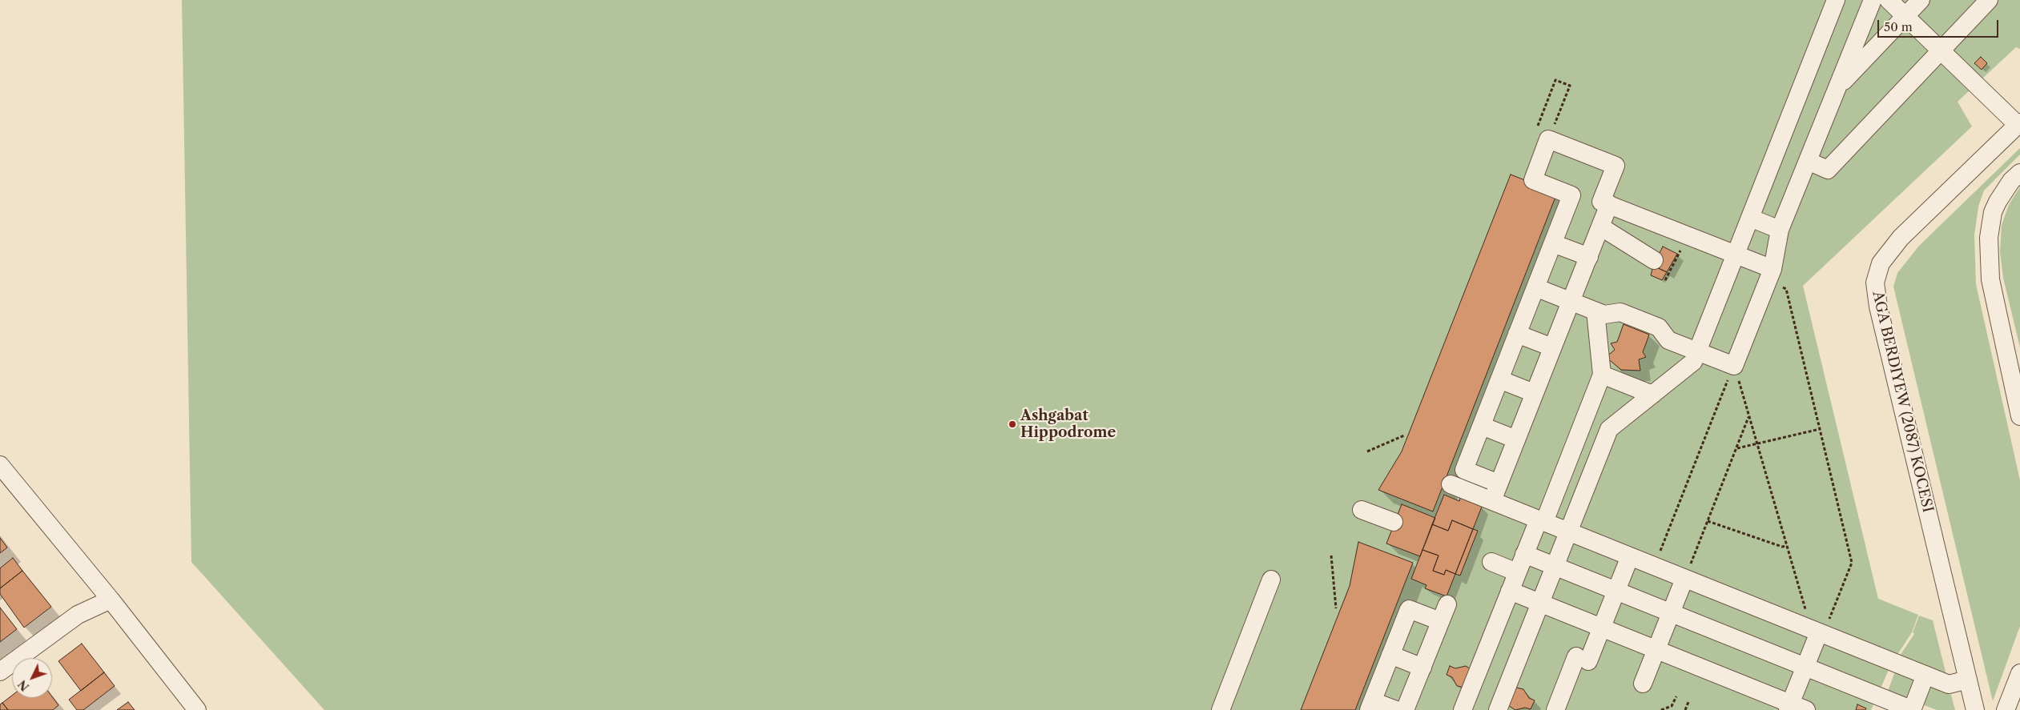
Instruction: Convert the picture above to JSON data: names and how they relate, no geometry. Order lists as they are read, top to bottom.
{
  "streets": {
    "street": ["AGA BERDIYEW (2087) KOCESI"]
  },
  "places": ["Ashgabat Hippodrome"],
  "scale_bar": "50 m",
  "north": "bottom left"
}
